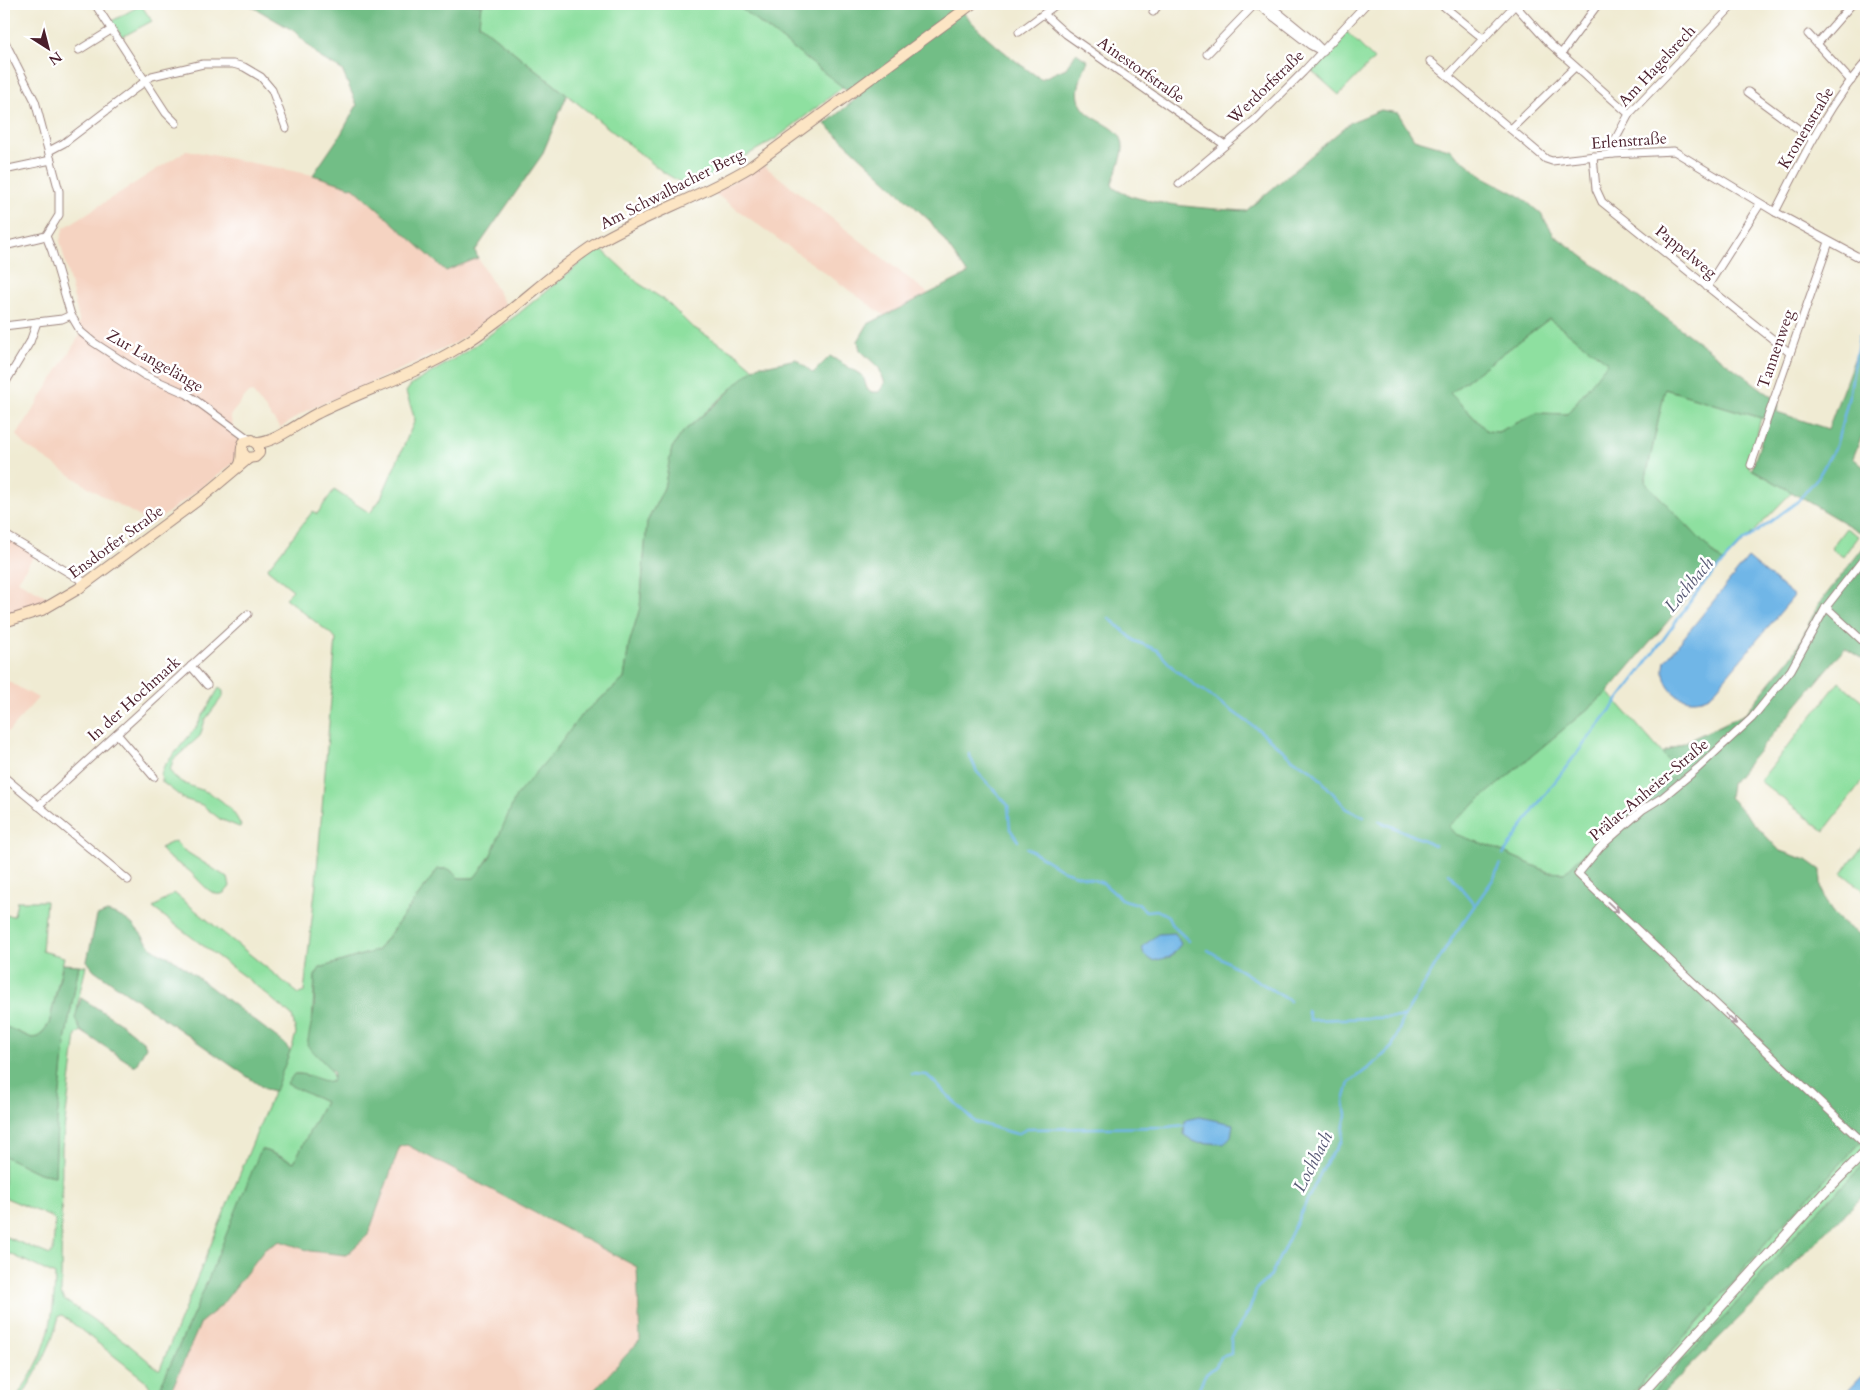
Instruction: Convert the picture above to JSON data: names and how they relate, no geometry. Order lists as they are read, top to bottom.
{
  "streets": {
    "main road": ["Am Schwalbacher Berg", "Ensdorfer Straße"],
    "street": [
      "Am Hagelsrech",
      "Ainestorfstraße",
      "Werdorfstraße",
      "Kronenstraße",
      "Erlenstraße",
      "Pappelweg",
      "Tannenweg",
      "Zur Langelänge",
      "In der Hochmark",
      "Prälat-Anheier-Straße"
    ]
  },
  "crossings": [
    ["Am Hagelsrech", "Erlenstraße"],
    ["Ainestorfstraße", "Werdorfstraße"],
    ["Kronenstraße", "Erlenstraße"],
    ["Erlenstraße", "Pappelweg"],
    ["Erlenstraße", "Tannenweg"],
    ["Am Schwalbacher Berg", "Zur Langelänge"],
    ["Am Schwalbacher Berg", "Ensdorfer Straße"],
    ["Pappelweg", "Tannenweg"],
    ["Zur Langelänge", "Ensdorfer Straße"]
  ],
  "water": ["Lochbach"],
  "north": "bottom right"
}
